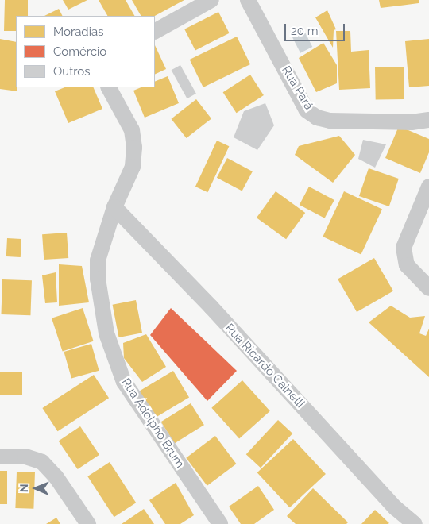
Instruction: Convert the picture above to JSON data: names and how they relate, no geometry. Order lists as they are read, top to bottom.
{
  "streets": {
    "street": ["Rua Pará", "Rua Ricardo Cainelli", "Rua Adolpho Brum"]
  },
  "crossings": [
    ["Rua Ricardo Cainelli", "Rua Adolpho Brum"]
  ],
  "legend": ["Moradias", "Comércio", "Outros"],
  "scale_bar": "20 m",
  "north": "left"
}
